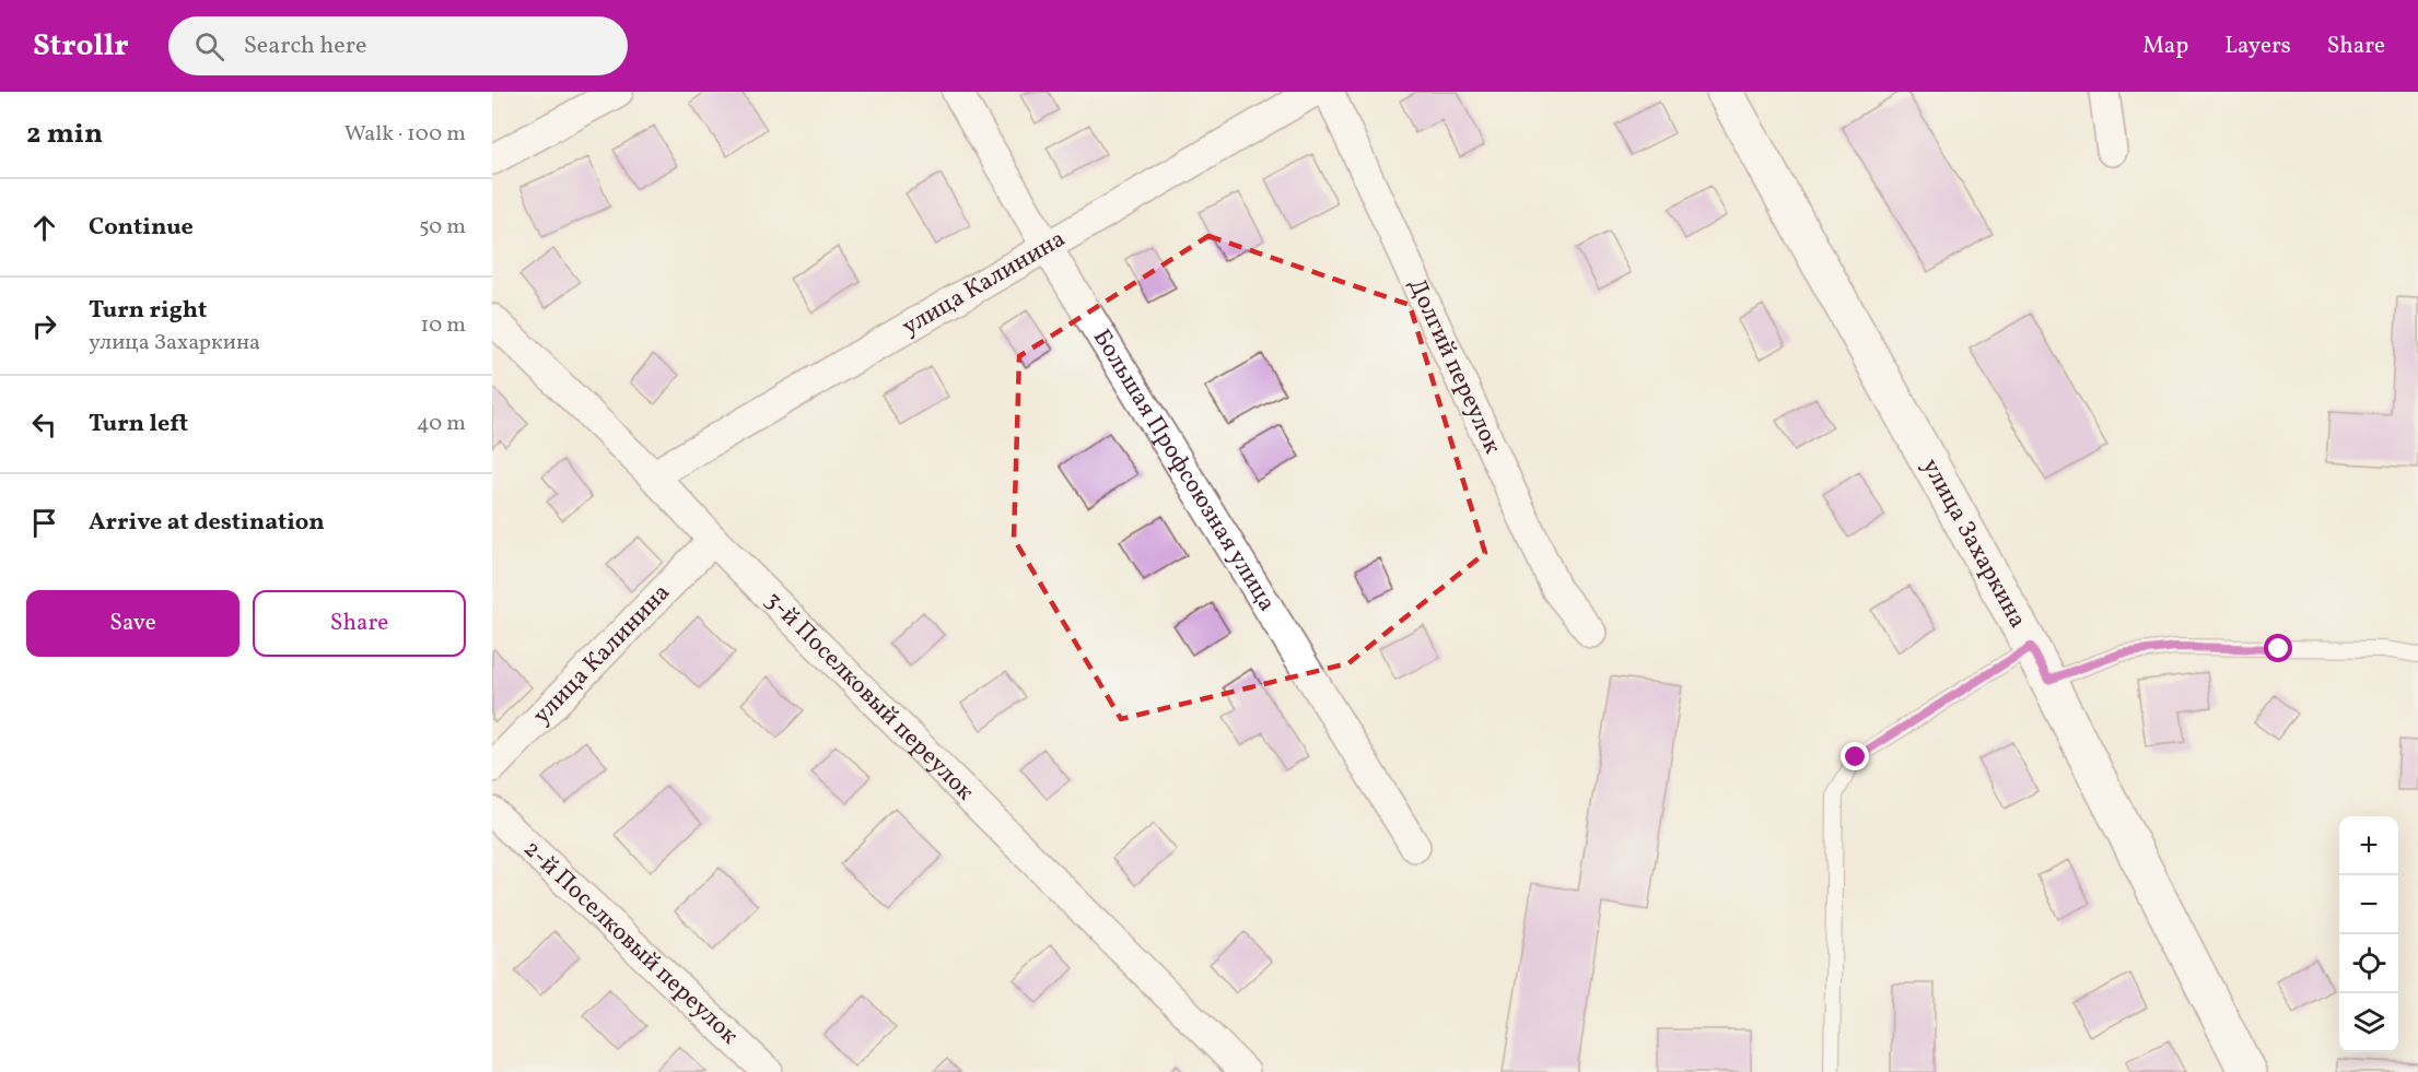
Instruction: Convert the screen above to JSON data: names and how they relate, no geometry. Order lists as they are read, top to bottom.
{
  "streets": {
    "street": [
      "улица Калинина",
      "Долгий переулок",
      "Большая Профсоюзная улица",
      "улица Захаркина",
      "3-й Поселковый переулок",
      "2-й Поселковый переулок"
    ]
  },
  "crossings": [
    ["улица Калинина", "Большая Профсоюзная улица"],
    ["улица Калинина", "3-й Поселковый переулок"]
  ],
  "page": {
    "header": "Strollr",
    "search": "Search here",
    "nav": ["Map", "Layers", "Share"],
    "heading": ["2 min", "Walk · 100 m"],
    "list": [
      ["Continue", "50 m"],
      ["Turn right", "улица Захаркина", "10 m"],
      ["Turn left", "40 m"],
      "Arrive at destination"
    ],
    "buttons": ["Save", "Share"],
    "map_buttons": ["+", "−"]
  }
}
